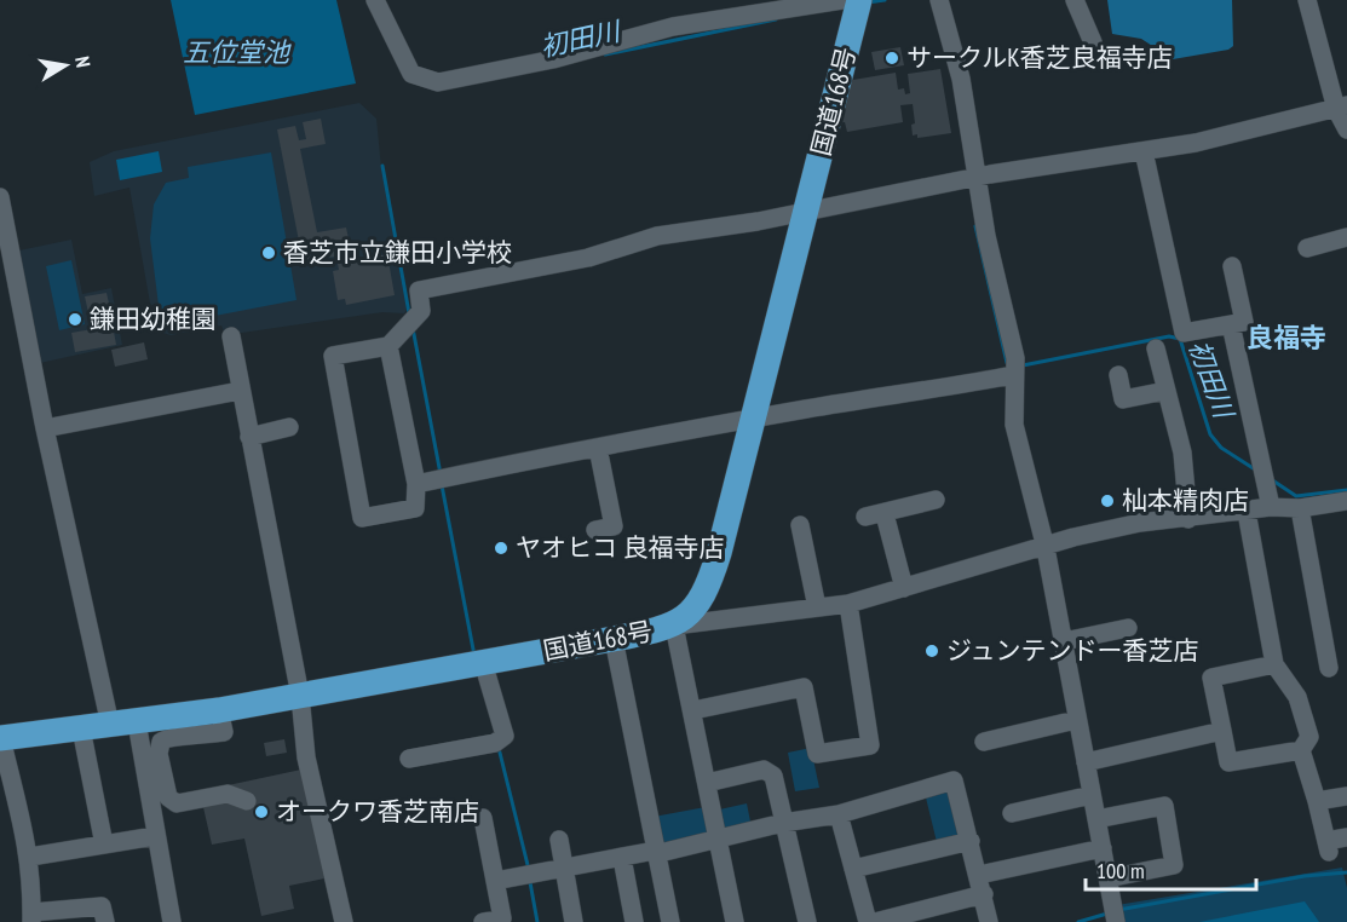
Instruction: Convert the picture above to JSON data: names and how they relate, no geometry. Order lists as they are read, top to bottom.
{
  "streets": {
    "highway": ["国道168号"]
  },
  "districts": ["良福寺"],
  "water": ["初田川", "五位堂池"],
  "places": [
    "サークルK香芝良福寺店",
    "香芝市立鎌田小学校",
    "鎌田幼稚園",
    "杣本精肉店",
    "ヤオヒコ 良福寺店",
    "ジュンテンドー香芝店",
    "オークワ香芝南店"
  ],
  "scale_bar": "100 m",
  "north": "right"
}
